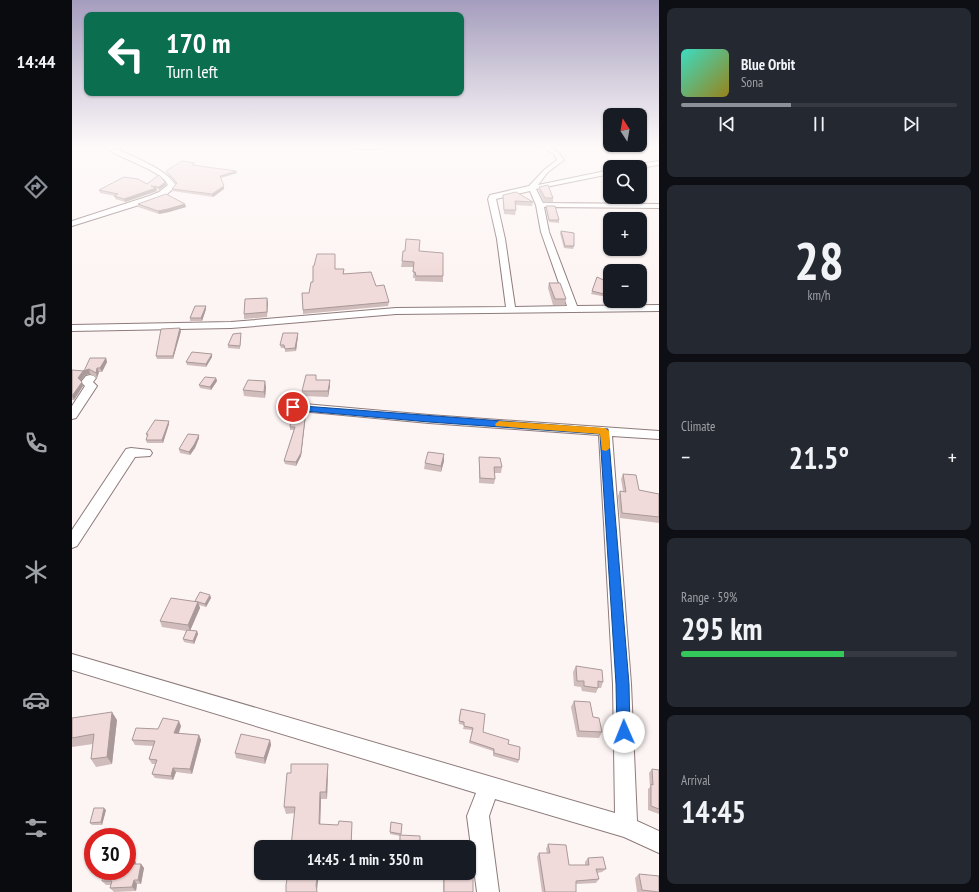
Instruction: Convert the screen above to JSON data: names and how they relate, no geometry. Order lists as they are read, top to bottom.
{
  "north": "top",
  "page": {
    "tabs": "14:44",
    "turn": ["170 m", "Turn left"],
    "song": ["Blue Orbit", "Sona"],
    "map_buttons": ["+", "−"],
    "tile": [
      ["28", "km/h"],
      "Climate",
      ["Range · 59%", "295 km"],
      ["Arrival", "14:45"]
    ],
    "heat": ["−", "21.5°", "+"],
    "limit": "30",
    "trip": "14:45 · 1 min · 350 m"
  }
}
